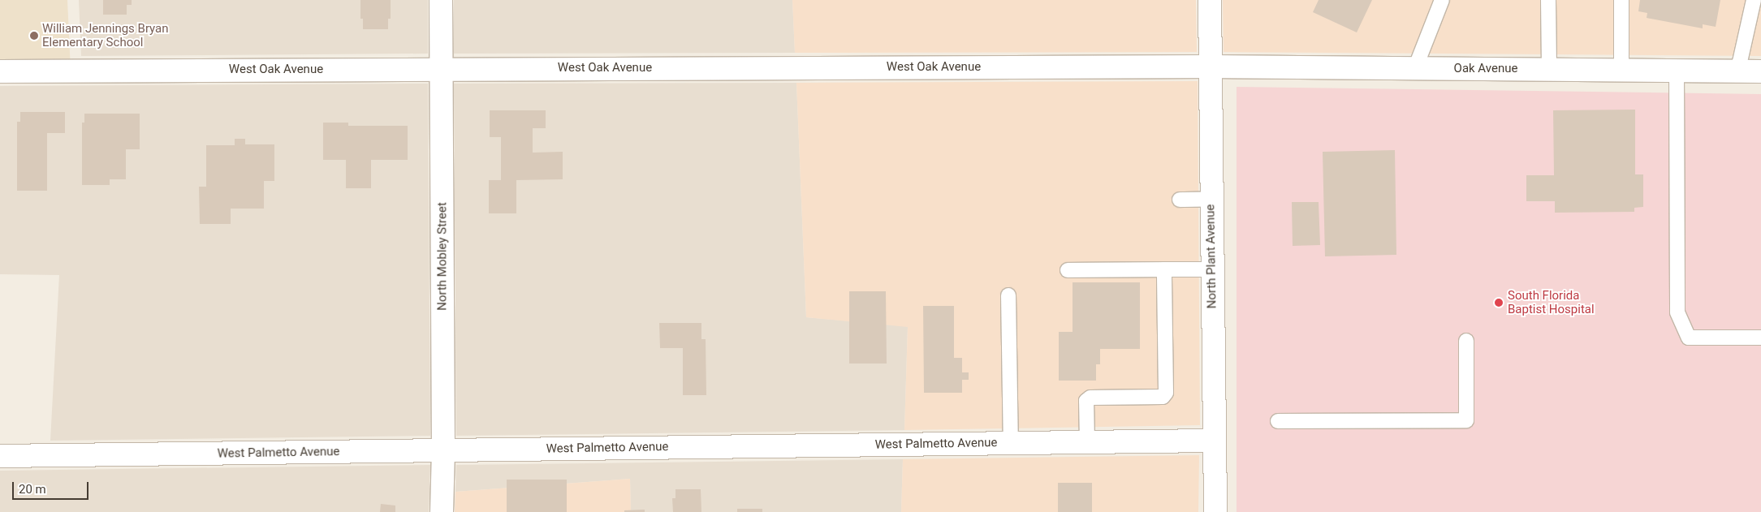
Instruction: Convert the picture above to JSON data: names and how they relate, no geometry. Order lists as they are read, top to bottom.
{
  "streets": {
    "street": [
      "West Oak Avenue",
      "Oak Avenue",
      "North Mobley Street",
      "North Plant Avenue",
      "West Palmetto Avenue"
    ]
  },
  "crossings": [
    ["West Oak Avenue", "Oak Avenue"],
    ["West Oak Avenue", "North Mobley Street"],
    ["West Oak Avenue", "North Plant Avenue"],
    ["Oak Avenue", "North Plant Avenue"],
    ["North Mobley Street", "West Palmetto Avenue"],
    ["North Plant Avenue", "West Palmetto Avenue"]
  ],
  "places": ["William Jennings Bryan Elementary School", "South Florida Baptist Hospital"],
  "scale_bar": "20 m"
}
